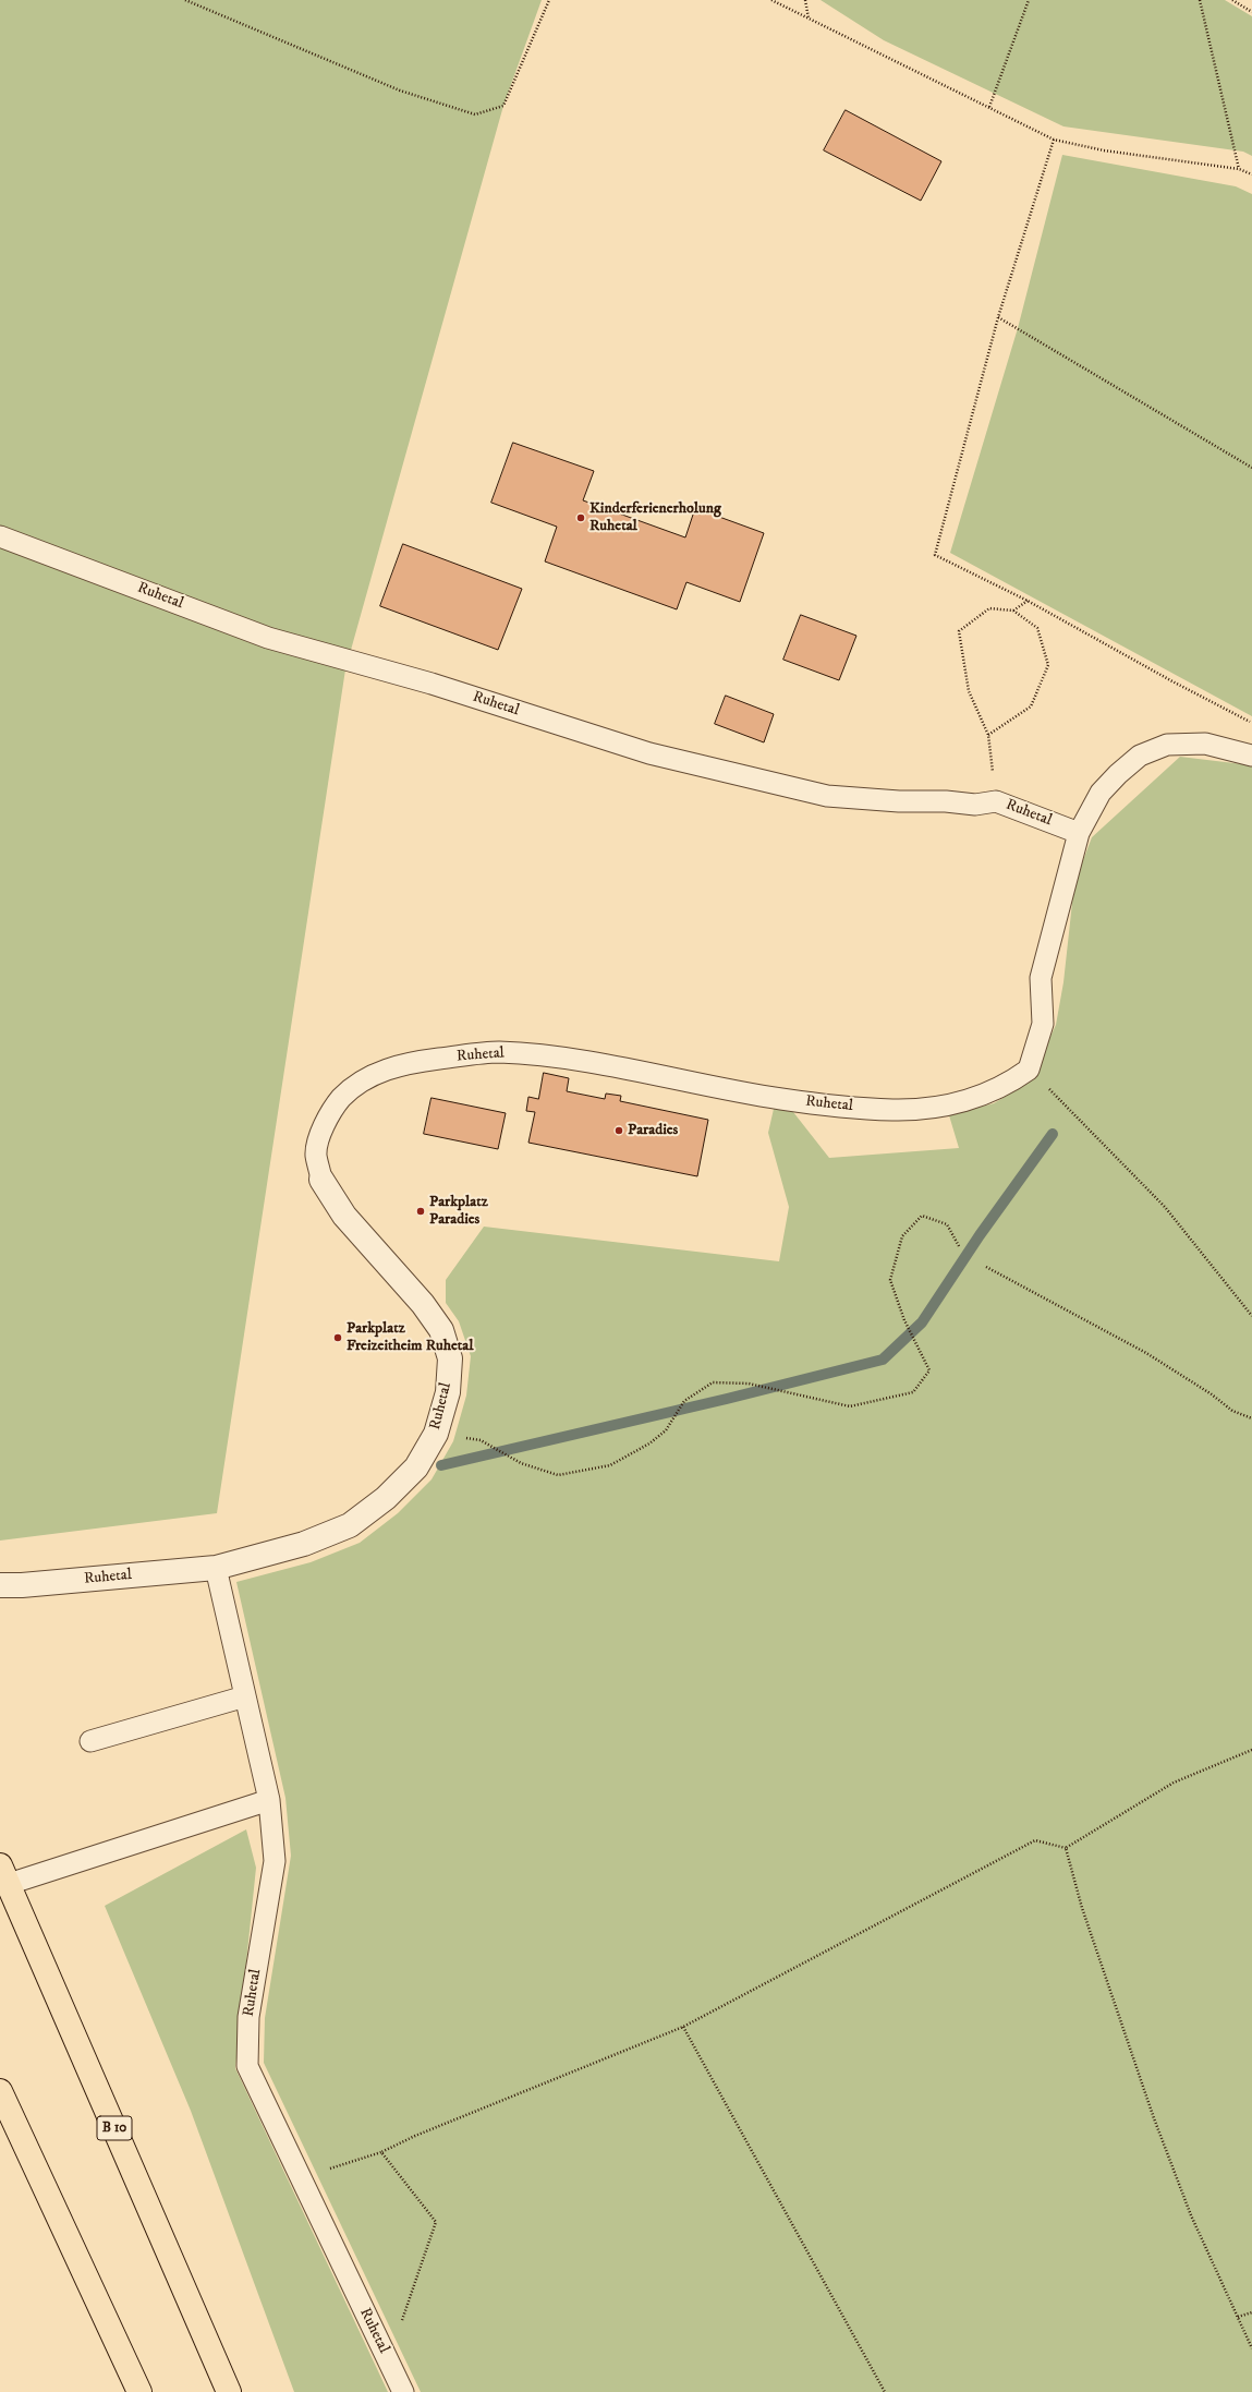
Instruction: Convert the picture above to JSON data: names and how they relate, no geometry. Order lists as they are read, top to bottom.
{
  "streets": {
    "highway": ["B 10"],
    "street": ["Ruhetal"]
  },
  "places": [
    "Kinderferienerholung Ruhetal",
    "Paradies",
    "Parkplatz Paradies",
    "Parkplatz Freizeitheim Ruhetal"
  ]
}
